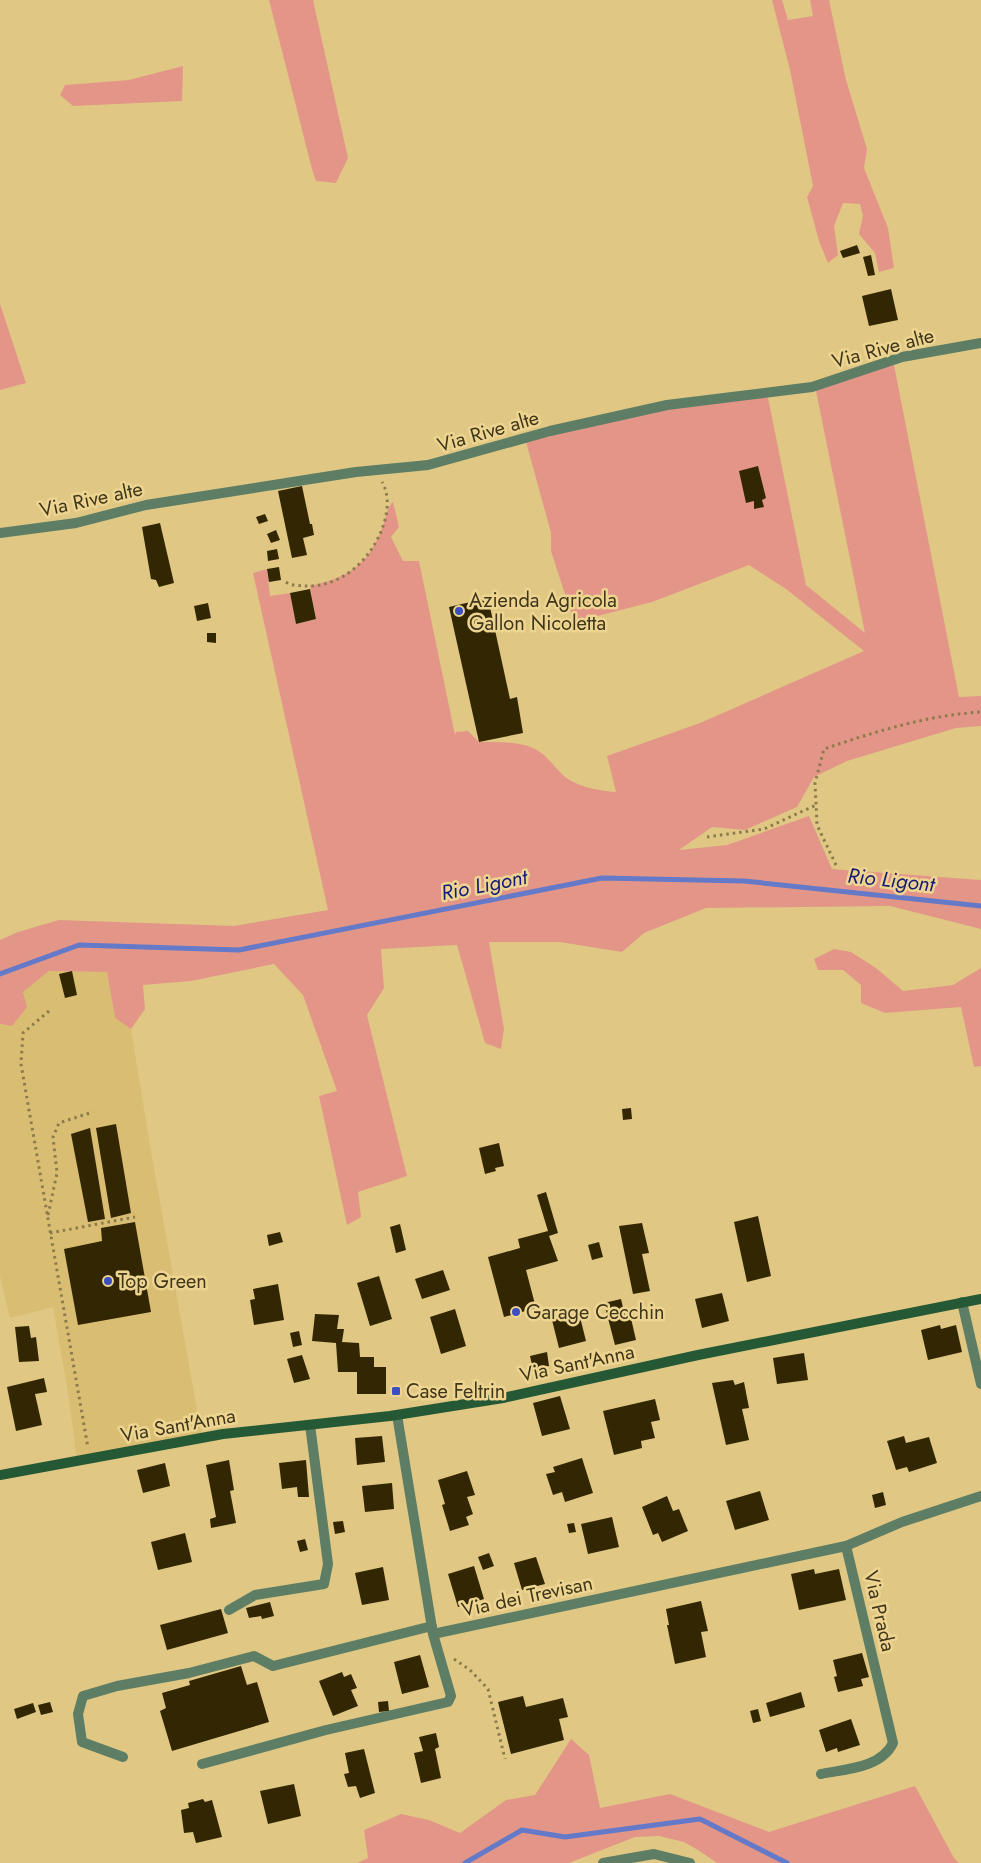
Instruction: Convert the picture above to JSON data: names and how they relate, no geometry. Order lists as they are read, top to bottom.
{
  "streets": {
    "main road": ["Via Sant'Anna"],
    "street": ["Via Rive alte", "Via dei Trevisan", "Via Prada"]
  },
  "crossings": [
    ["Via dei Trevisan", "Via Prada"]
  ],
  "water": ["Rio Ligont"],
  "places": {
    "other": ["Azienda Agricola Gallon Nicoletta", "Top Green", "Garage Cecchin"],
    "transit": ["Case Feltrin"]
  }
}
